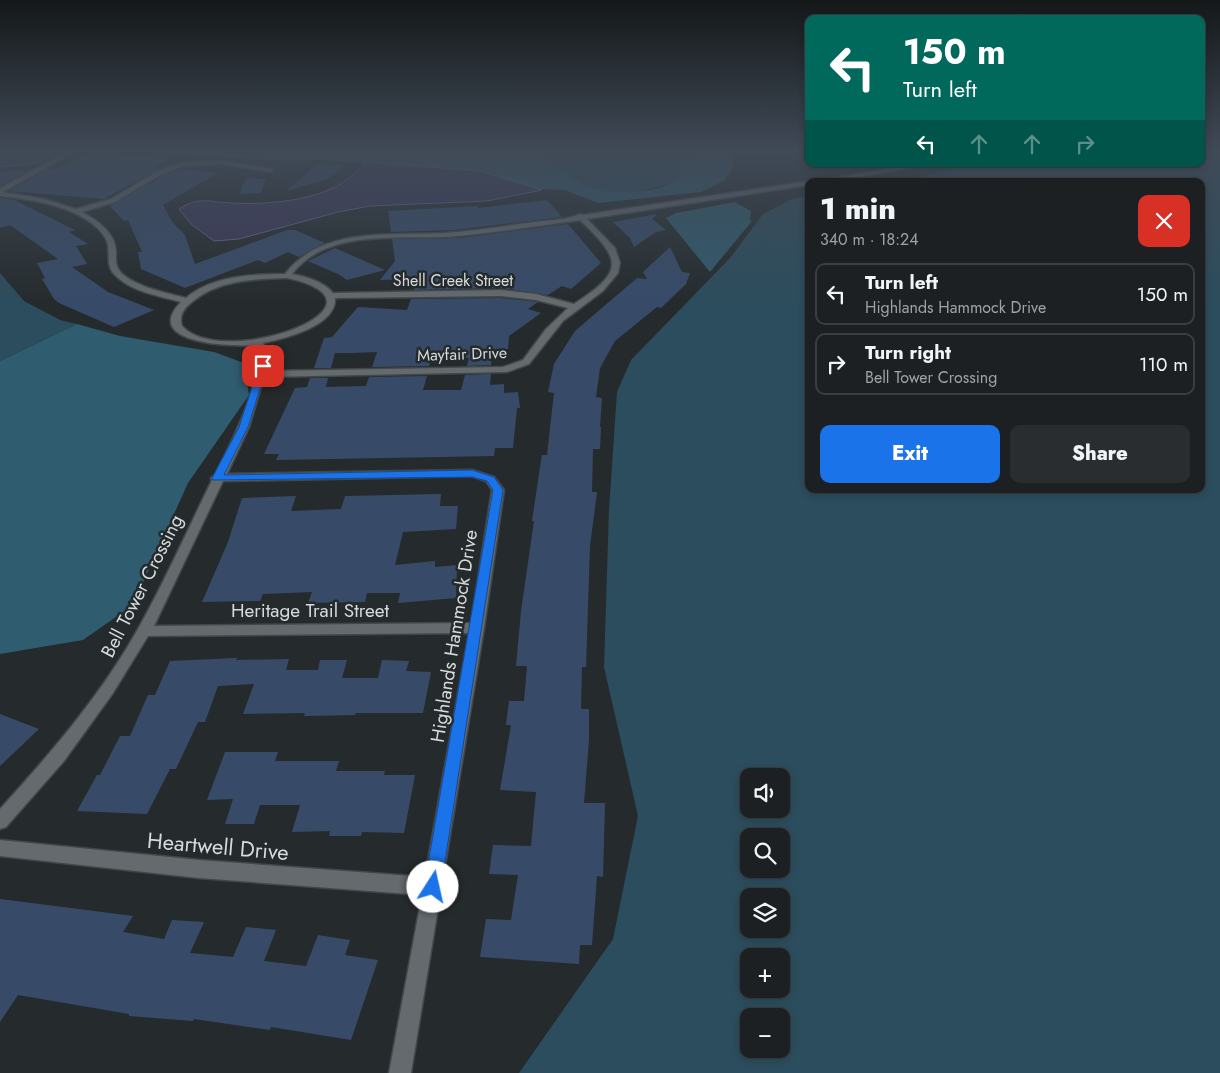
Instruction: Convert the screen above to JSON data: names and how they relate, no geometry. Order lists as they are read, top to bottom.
{
  "streets": {
    "street": [
      "Shell Creek Street",
      "Mayfair Drive",
      "Bell Tower Crossing",
      "Heritage Trail Street",
      "Highlands Hammock Drive",
      "Heartwell Drive"
    ]
  },
  "crossings": [
    ["Shell Creek Street", "Mayfair Drive"],
    ["Mayfair Drive", "Bell Tower Crossing"],
    ["Bell Tower Crossing", "Heritage Trail Street"],
    ["Bell Tower Crossing", "Highlands Hammock Drive"],
    ["Heritage Trail Street", "Highlands Hammock Drive"],
    ["Highlands Hammock Drive", "Heartwell Drive"]
  ],
  "page": {
    "turn": ["150 m", "Turn left"],
    "heading": ["1 min", "340 m · 18:24"],
    "list": [
      {
        "name": "Turn left",
        "note": "Highlands Hammock Drive",
        "value": "150 m"
      },
      {
        "name": "Turn right",
        "note": "Bell Tower Crossing",
        "value": "110 m"
      }
    ],
    "buttons": ["Exit", "Share"],
    "map_buttons": ["+", "−"]
  }
}
